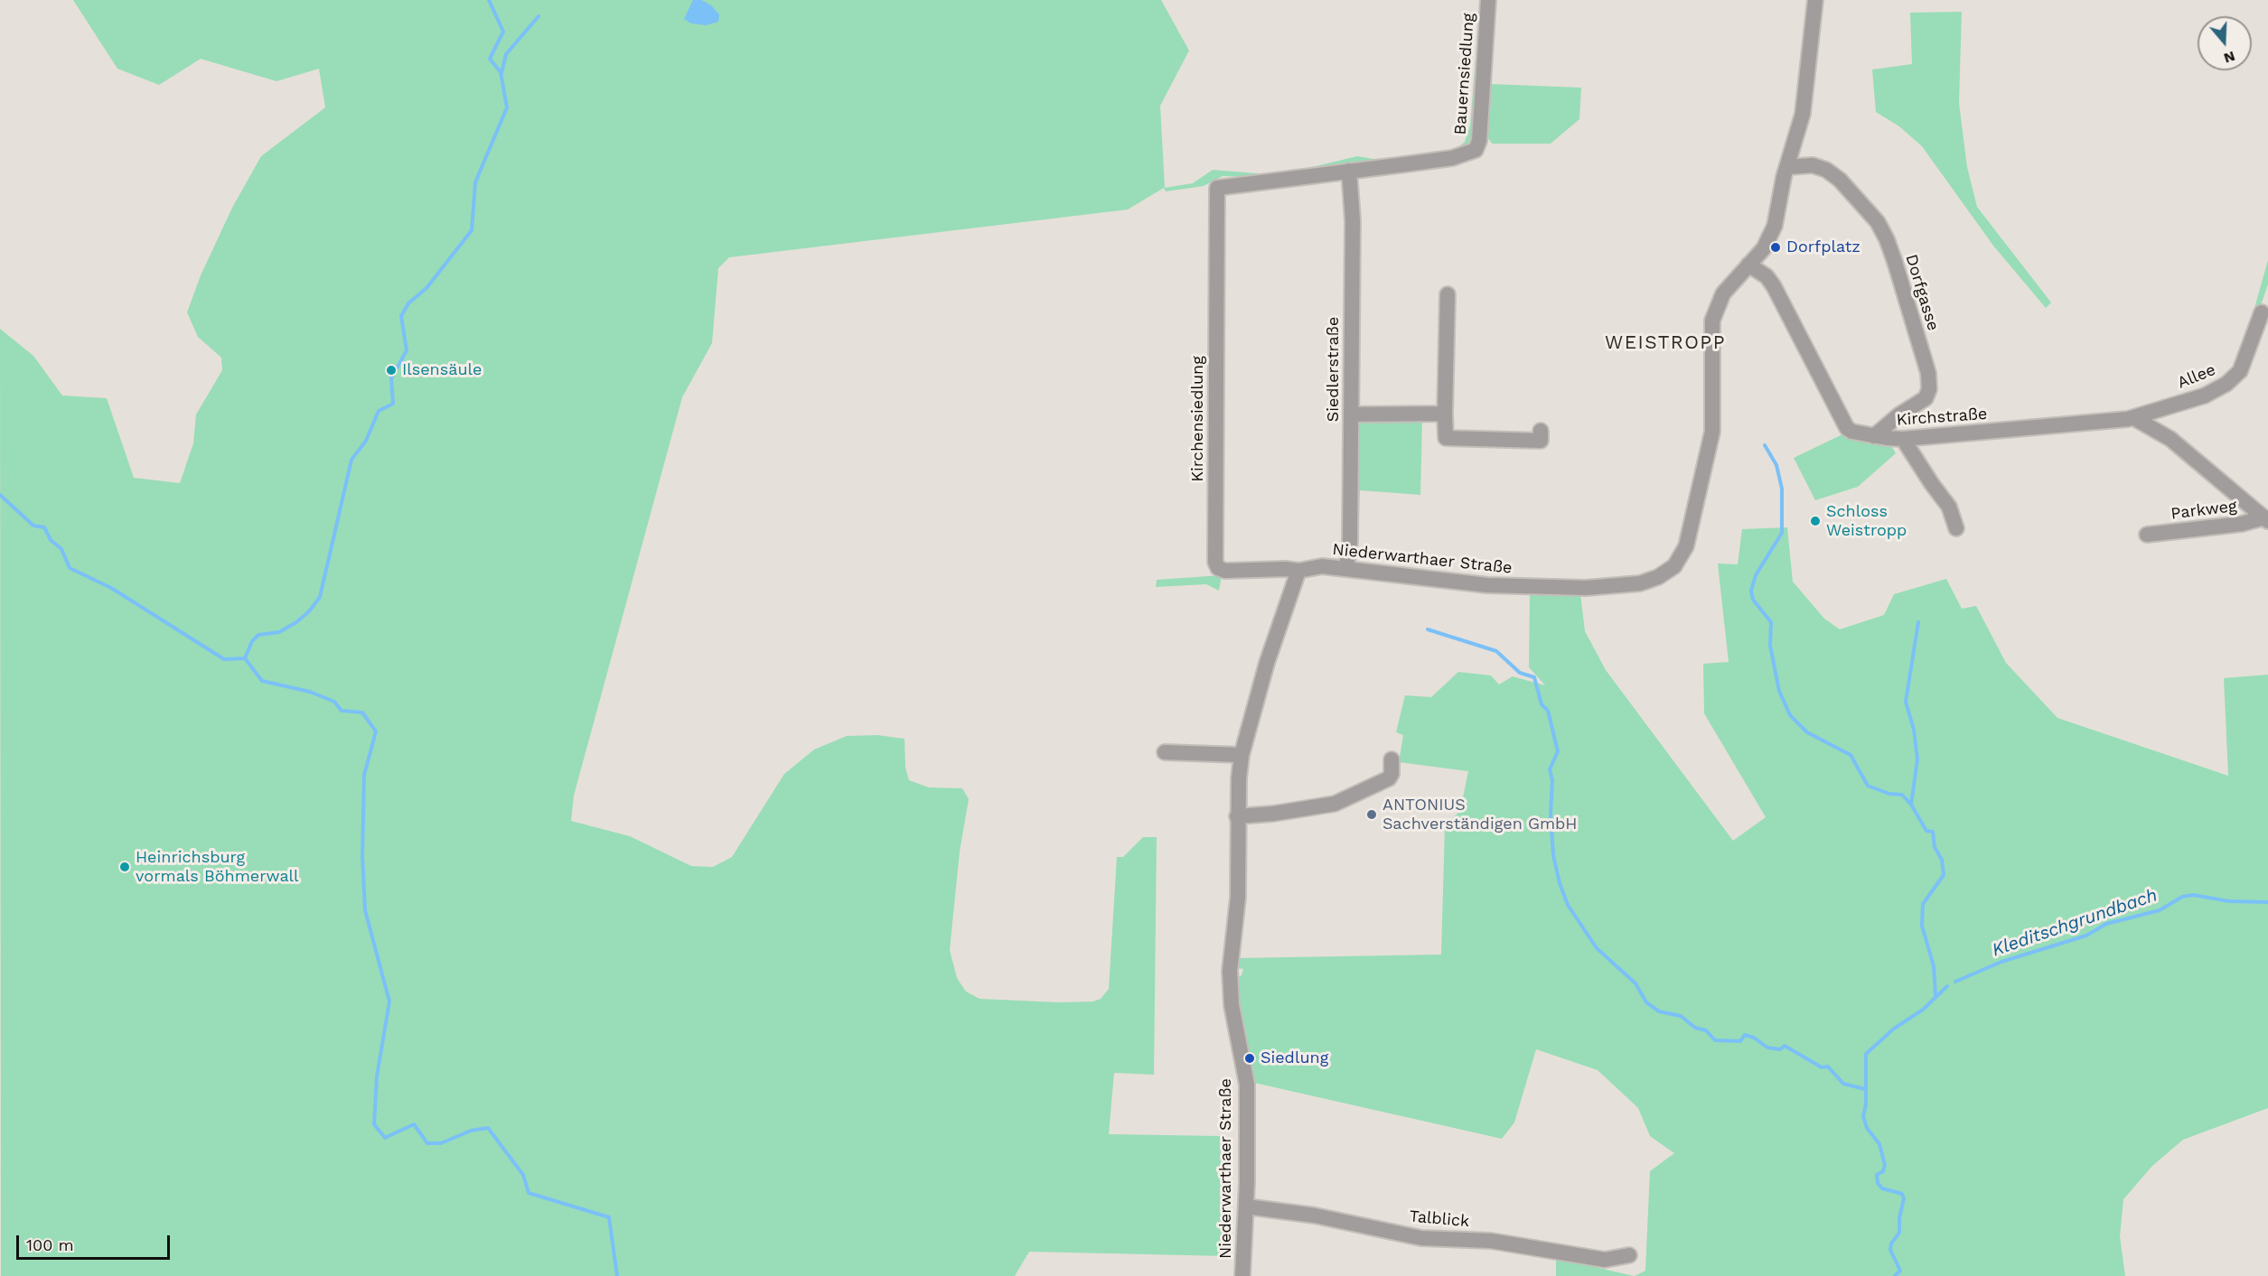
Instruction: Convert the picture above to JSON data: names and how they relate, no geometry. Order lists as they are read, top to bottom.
{
  "streets": {
    "street": [
      "Bauernsiedlung",
      "Dorfgasse",
      "Siedlerstraße",
      "Allee",
      "Kirchstraße",
      "Kirchensiedlung",
      "Parkweg",
      "Niederwarthaer Straße",
      "Talblick"
    ]
  },
  "crossings": [
    ["Bauernsiedlung", "Siedlerstraße"],
    ["Bauernsiedlung", "Kirchensiedlung"],
    ["Dorfgasse", "Kirchstraße"],
    ["Siedlerstraße", "Kirchensiedlung"],
    ["Siedlerstraße", "Niederwarthaer Straße"],
    ["Allee", "Kirchstraße"],
    ["Kirchstraße", "Niederwarthaer Straße"],
    ["Kirchensiedlung", "Niederwarthaer Straße"],
    ["Niederwarthaer Straße", "Talblick"]
  ],
  "districts": ["WEISTROPP"],
  "water": ["Kleditschgrundbach"],
  "places": [
    "Dorfplatz",
    "Ilsensäule",
    "Schloss Weistropp",
    "ANTONIUS Sachverständigen GmbH",
    "Heinrichsburg vormals Böhmerwall",
    "Siedlung"
  ],
  "scale_bar": "100 m",
  "north": "bottom"
}
